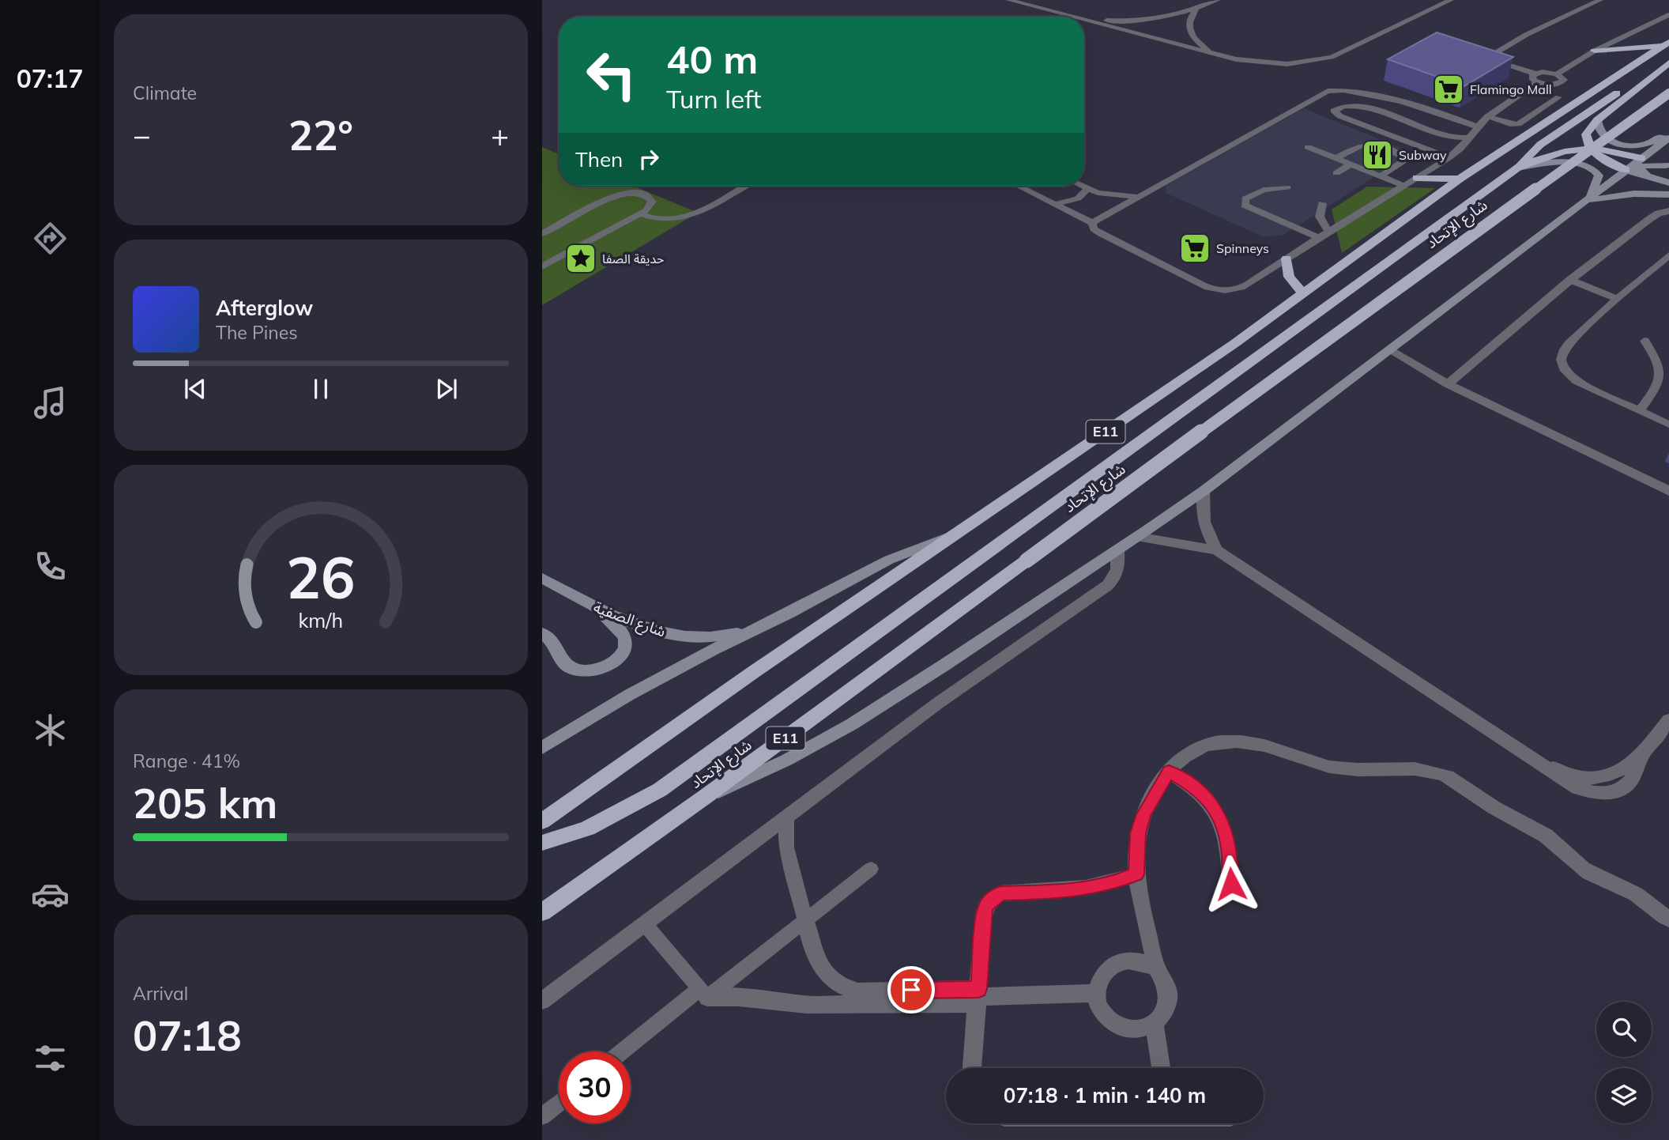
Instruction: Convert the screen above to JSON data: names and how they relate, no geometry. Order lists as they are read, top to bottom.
{
  "streets": {
    "highway": ["شارع الإتحاد", "E11"],
    "main road": ["شارع الصفية"]
  },
  "places": {
    "supermarket": ["Flamingo Mall", "Spinneys"],
    "restaurant": ["Subway"],
    "place": ["حديقة الصفا"]
  },
  "page": {
    "tabs": "07:17",
    "tile": [
      "Climate",
      ["Range · 41%", "205 km"],
      ["Arrival", "07:18"]
    ],
    "turn": ["40 m", "Turn left"],
    "heat": ["−", "22°", "+"],
    "then": "Then",
    "song": ["Afterglow", "The Pines"],
    "limit": "30",
    "trip": "07:18 · 1 min · 140 m",
    "gauge": ["26", "km/h"]
  }
}
